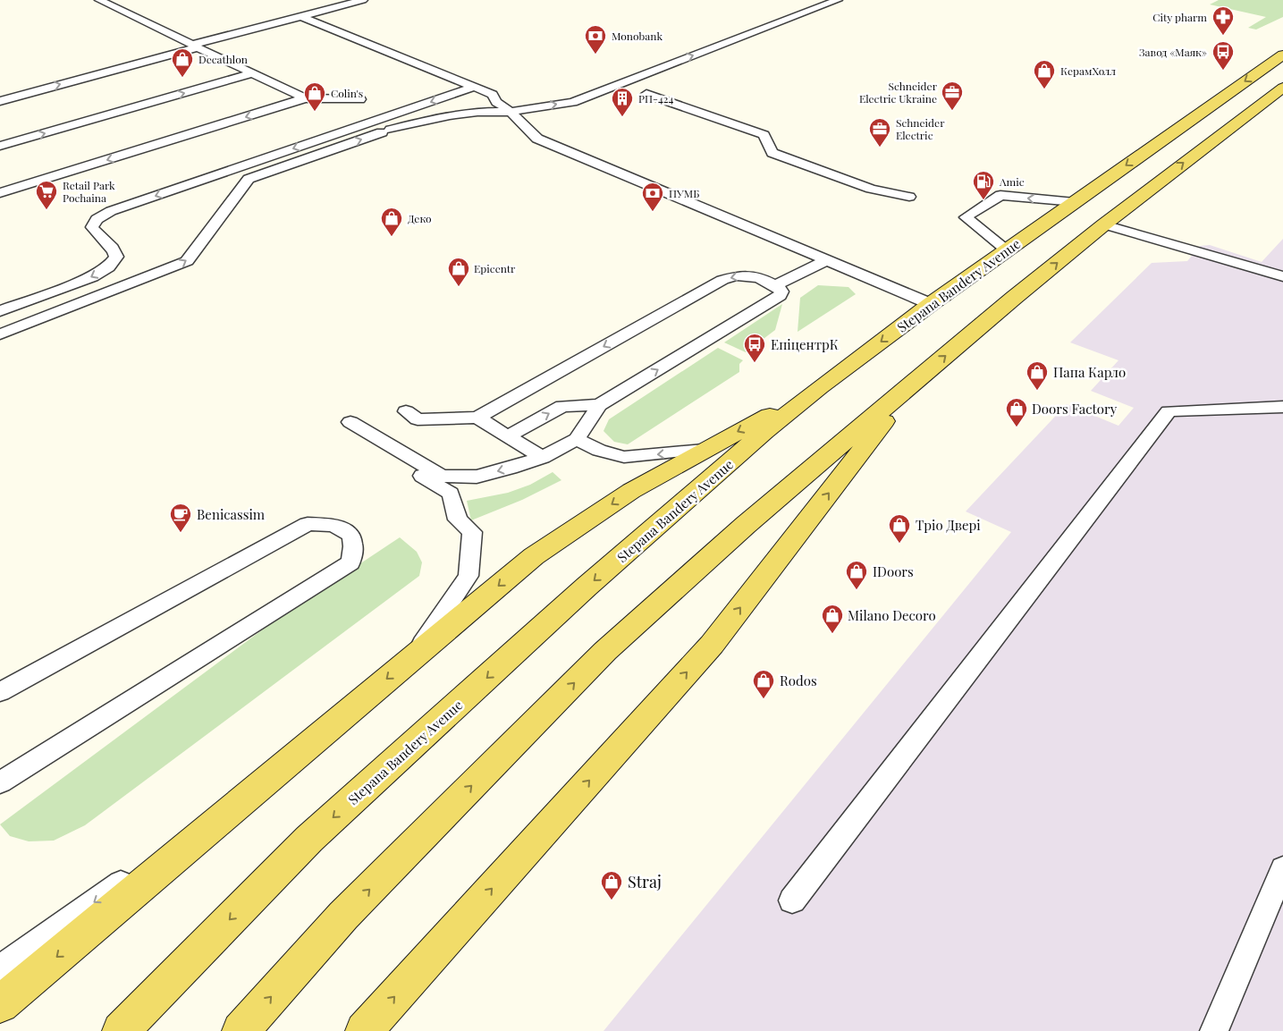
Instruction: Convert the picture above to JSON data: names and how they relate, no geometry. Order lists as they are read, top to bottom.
{
  "streets": {
    "main road": ["Stepana Bandery Avenue"]
  },
  "places": {
    "pharmacy": ["City pharm"],
    "bank": ["Monobank", "ПУМБ"],
    "bus stop": ["Завод «Маяк»", "ЕпіцентрК"],
    "shop": [
      "Decathlon",
      "КерамХолл",
      "Colin's",
      "Деко",
      "Epicentr",
      "Папа Карло",
      "Doors Factory",
      "Тріо Двері",
      "IDoors",
      "Milano Decoro",
      "Rodos",
      "Straj"
    ],
    "office": ["Schneider Electric Ukraine", "Schneider Electric"],
    "building": ["РП-424"],
    "fuel station": ["Amic"],
    "supermarket": ["Retail Park Pochaina"],
    "cafe": ["Benicassim"]
  }
}
